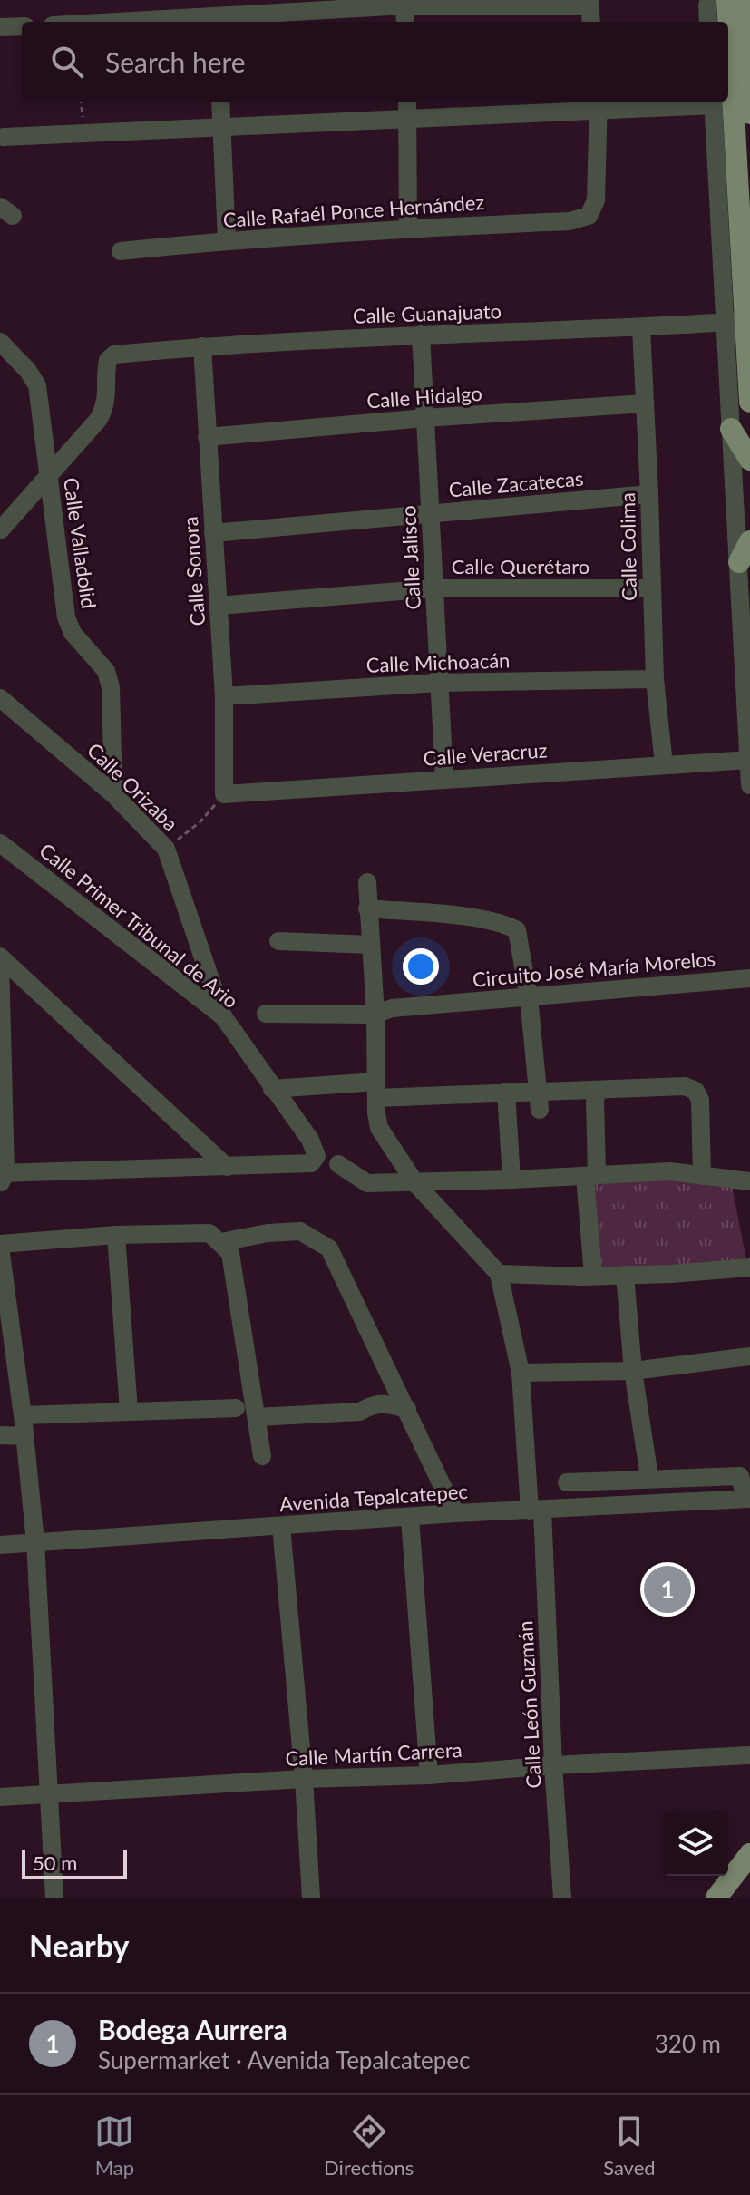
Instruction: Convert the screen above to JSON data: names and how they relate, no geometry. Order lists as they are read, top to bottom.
{
  "streets": {
    "street": [
      "Calle Rafaél Ponce Hernández",
      "Calle Guanajuato",
      "Calle Hidalgo",
      "Calle Zacatecas",
      "Calle Valladolid",
      "Calle Colima",
      "Calle Jalisco",
      "Calle Querétaro",
      "Calle Sonora",
      "Calle Michoacán",
      "Calle Veracruz",
      "Calle Orizaba",
      "Calle Primer Tribunal de Ario",
      "Circuito José María Morelos",
      "Avenida Tepalcatepec",
      "Calle León Guzmán",
      "Calle Martín Carrera"
    ]
  },
  "crossings": [
    ["Calle Guanajuato", "Calle Valladolid"],
    ["Calle Guanajuato", "Calle Colima"],
    ["Calle Guanajuato", "Calle Jalisco"],
    ["Calle Guanajuato", "Calle Sonora"],
    ["Calle Hidalgo", "Calle Colima"],
    ["Calle Hidalgo", "Calle Jalisco"],
    ["Calle Hidalgo", "Calle Sonora"],
    ["Calle Zacatecas", "Calle Colima"],
    ["Calle Zacatecas", "Calle Jalisco"],
    ["Calle Zacatecas", "Calle Sonora"],
    ["Calle Valladolid", "Calle Orizaba"],
    ["Calle Colima", "Calle Querétaro"],
    ["Calle Colima", "Calle Michoacán"],
    ["Calle Colima", "Calle Veracruz"],
    ["Calle Jalisco", "Calle Querétaro"],
    ["Calle Jalisco", "Calle Michoacán"],
    ["Calle Jalisco", "Calle Veracruz"],
    ["Calle Querétaro", "Calle Sonora"],
    ["Calle Sonora", "Calle Michoacán"],
    ["Calle Sonora", "Calle Veracruz"],
    ["Calle Orizaba", "Calle Primer Tribunal de Ario"],
    ["Avenida Tepalcatepec", "Calle León Guzmán"],
    ["Calle León Guzmán", "Calle Martín Carrera"]
  ],
  "scale_bar": "50 m",
  "page": {
    "search": "Search here",
    "pins": "1",
    "scale": "50 m",
    "heading": "Nearby",
    "list": [
      {
        "mark": "1",
        "name": "Bodega Aurrera",
        "note": "Supermarket · Avenida Tepalcatepec",
        "value": "320 m"
      }
    ],
    "nav": ["Map", "Directions", "Saved"]
  }
}
